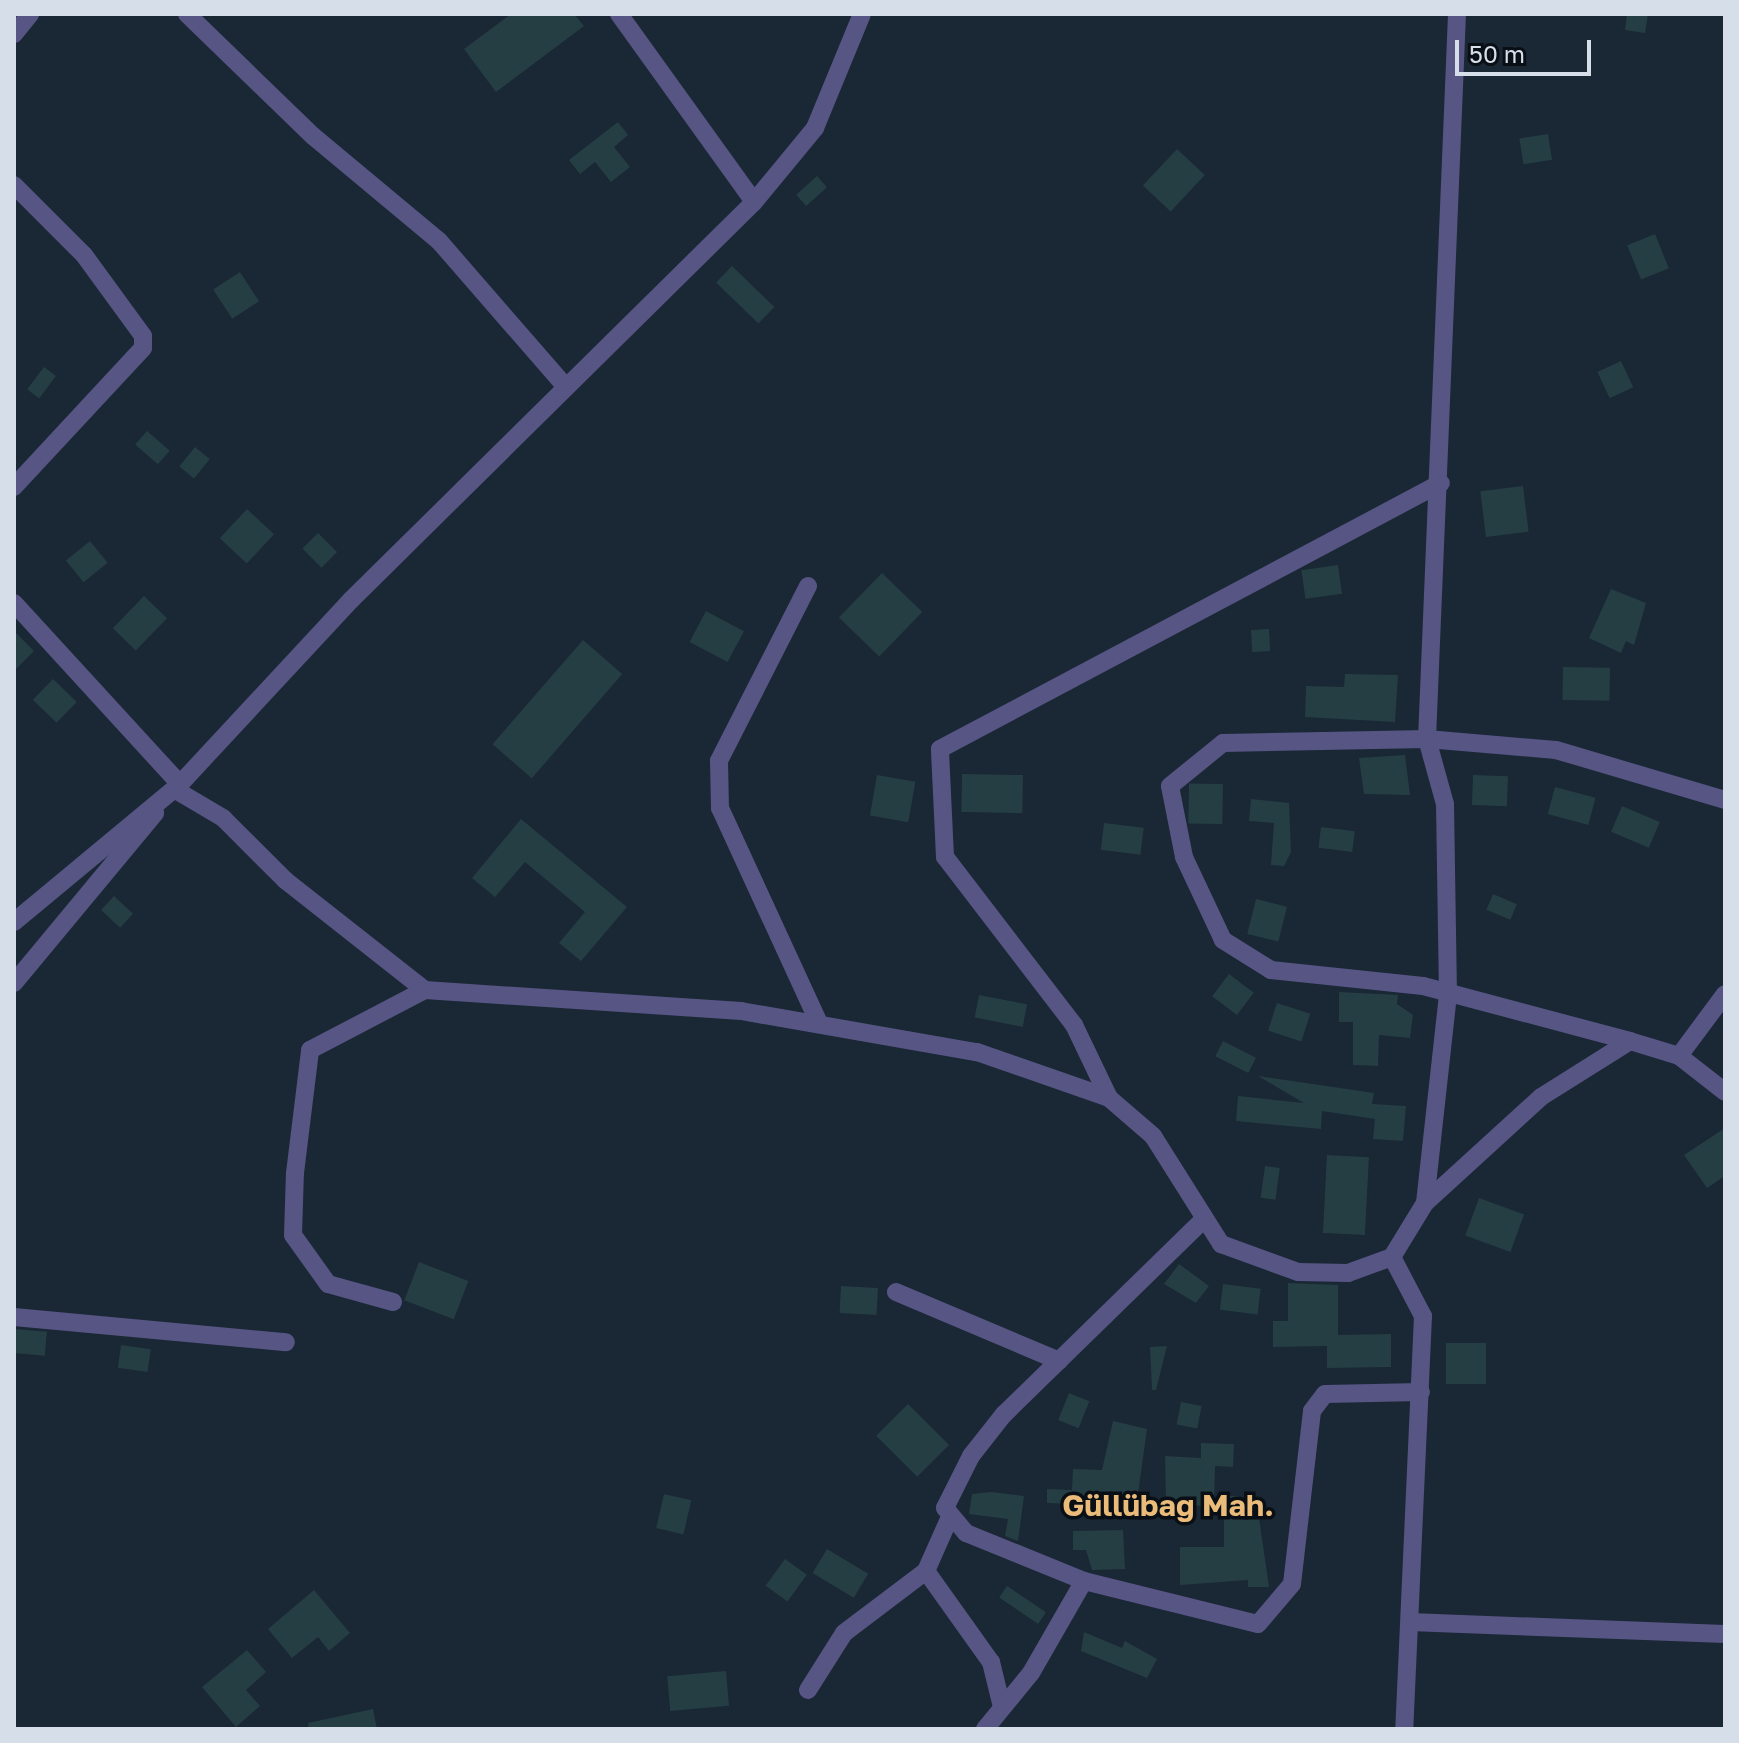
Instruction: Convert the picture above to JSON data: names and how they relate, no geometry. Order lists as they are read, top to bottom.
{
  "districts": ["Güllübağ Mah."],
  "scale_bar": "50 m"
}
